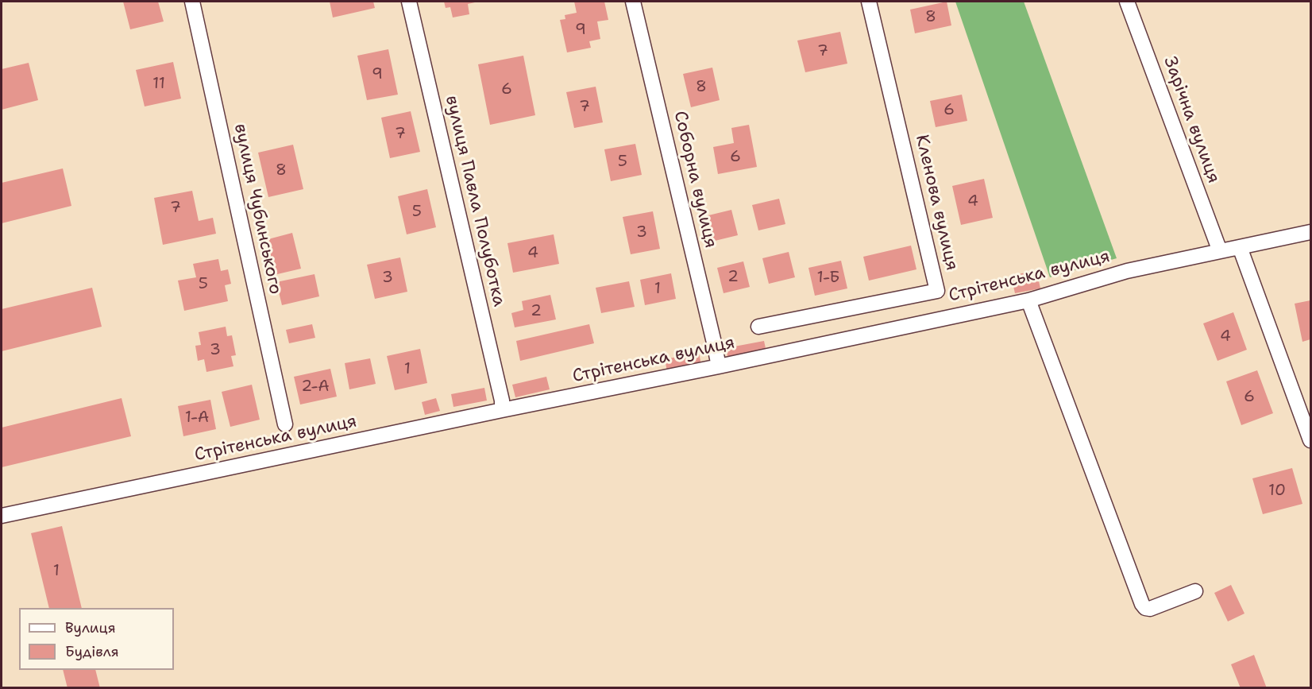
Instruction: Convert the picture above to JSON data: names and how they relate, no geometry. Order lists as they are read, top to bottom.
{
  "streets": {
    "street": [
      "Зарічна вулиця",
      "Соборна вулиця",
      "вулиця Павла Полуботка",
      "Кленова вулиця",
      "вулиця Чубинського",
      "Стрітенська вулиця"
    ]
  },
  "crossings": [
    ["Зарічна вулиця", "Стрітенська вулиця"],
    ["Соборна вулиця", "Стрітенська вулиця"],
    ["вулиця Павла Полуботка", "Стрітенська вулиця"]
  ],
  "house_numbers": [
    "8",
    "9",
    "7",
    "9",
    "11",
    "8",
    "6",
    "7",
    "6",
    "7",
    "6",
    "5",
    "8",
    "4",
    "7",
    "5",
    "3",
    "4",
    "2",
    "3",
    "1-Б",
    "5",
    "1",
    "2",
    "4",
    "3",
    "1",
    "2-А",
    "6",
    "1-А",
    "10",
    "1"
  ],
  "legend": ["Вулиця", "Будівля"]
}
